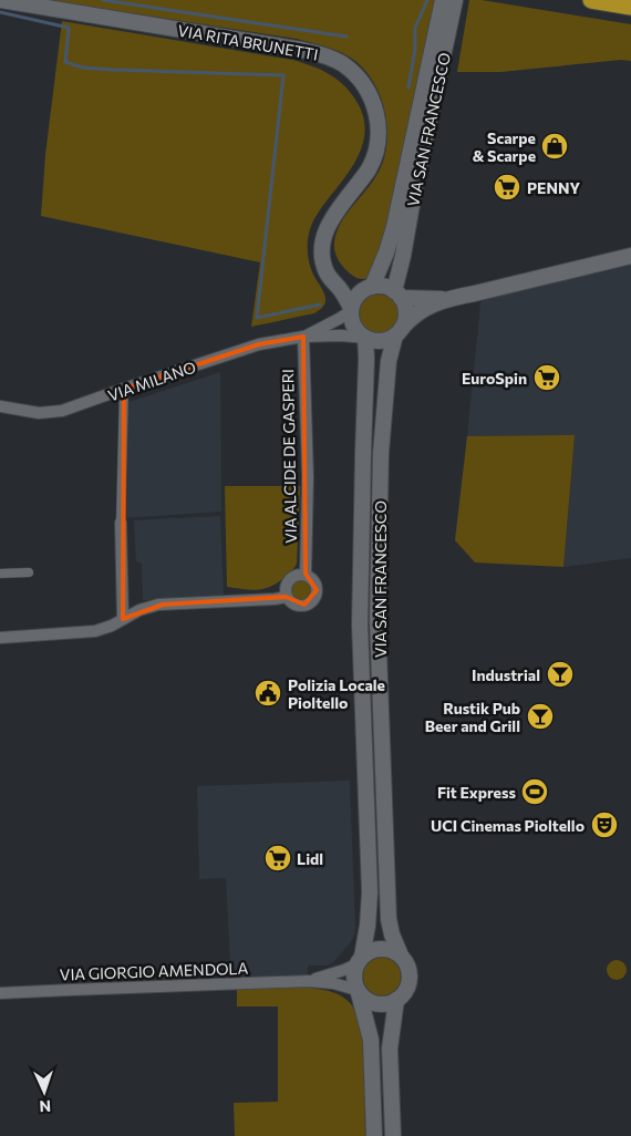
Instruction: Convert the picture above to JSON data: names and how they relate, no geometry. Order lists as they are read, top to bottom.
{
  "streets": {
    "street": [
      "VIA RITA BRUNETTI",
      "VIA SAN FRANCESCO",
      "VIA MILANO",
      "VIA ALCIDE DE GASPERI",
      "VIA GIORGIO AMENDOLA"
    ]
  },
  "crossings": [
    ["VIA SAN FRANCESCO", "VIA MILANO"],
    ["VIA SAN FRANCESCO", "VIA GIORGIO AMENDOLA"],
    ["VIA MILANO", "VIA ALCIDE DE GASPERI"]
  ],
  "places": {
    "shop": ["Scarpe & Scarpe"],
    "supermarket": ["PENNY", "EuroSpin", "Lidl"],
    "bar": ["Industrial", "Rustik Pub Beer and Grill"],
    "public building": ["Polizia Locale Pioltello"],
    "sports": ["Fit Express"],
    "theatre": ["UCI Cinemas Pioltello"]
  },
  "north": "bottom"
}
